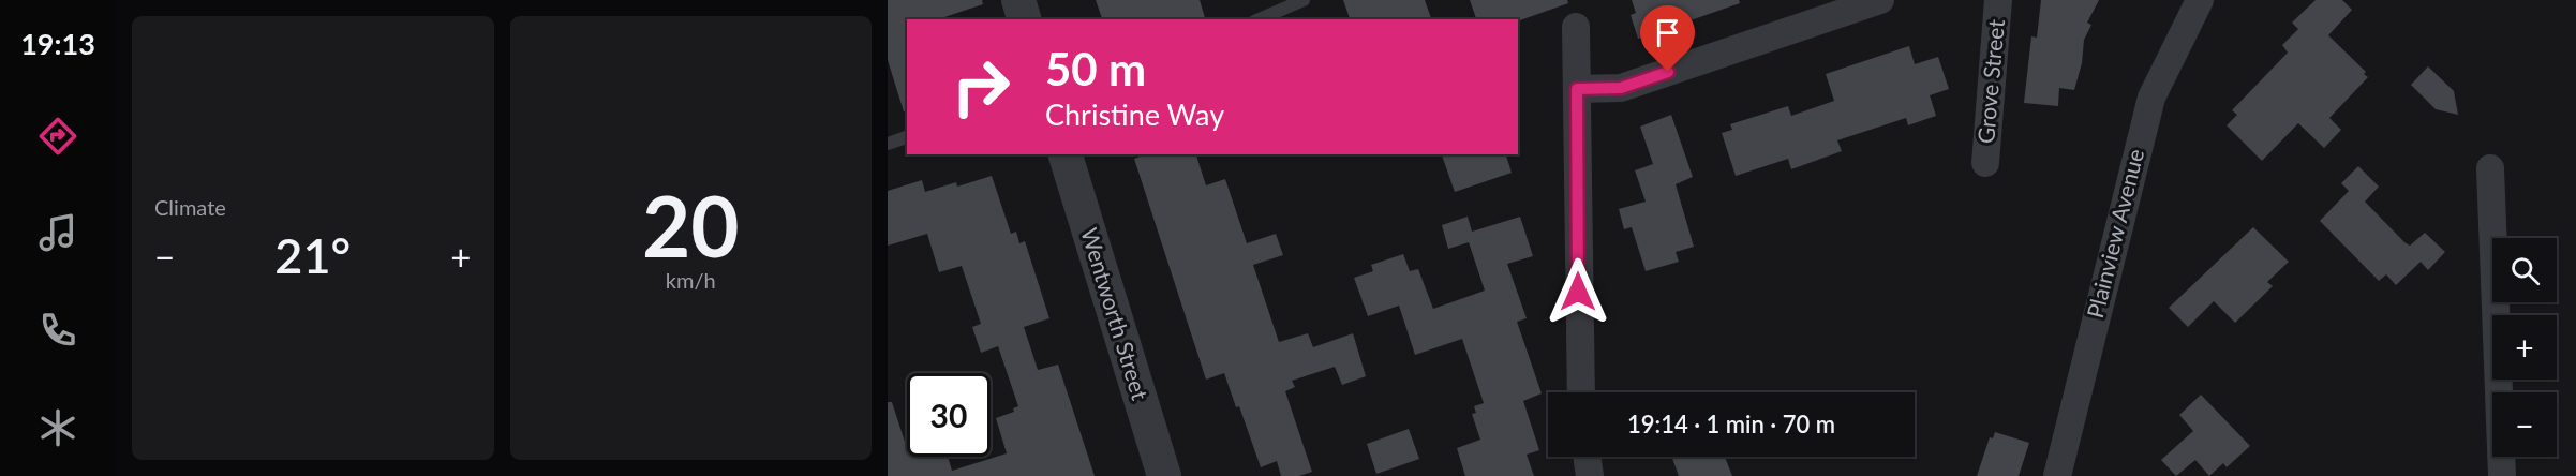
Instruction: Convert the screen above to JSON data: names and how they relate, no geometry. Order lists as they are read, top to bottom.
{
  "streets": {
    "street": ["Grove Street", "Plainview Avenue", "Wentworth Street"]
  },
  "page": {
    "tabs": "19:13",
    "tile": [
      "Climate",
      ["20", "km/h"]
    ],
    "turn": ["50 m", "Christine Way"],
    "heat": ["−", "21°", "+"],
    "map_buttons": ["+", "−"],
    "limit": "30",
    "trip": "19:14 · 1 min · 70 m"
  }
}
